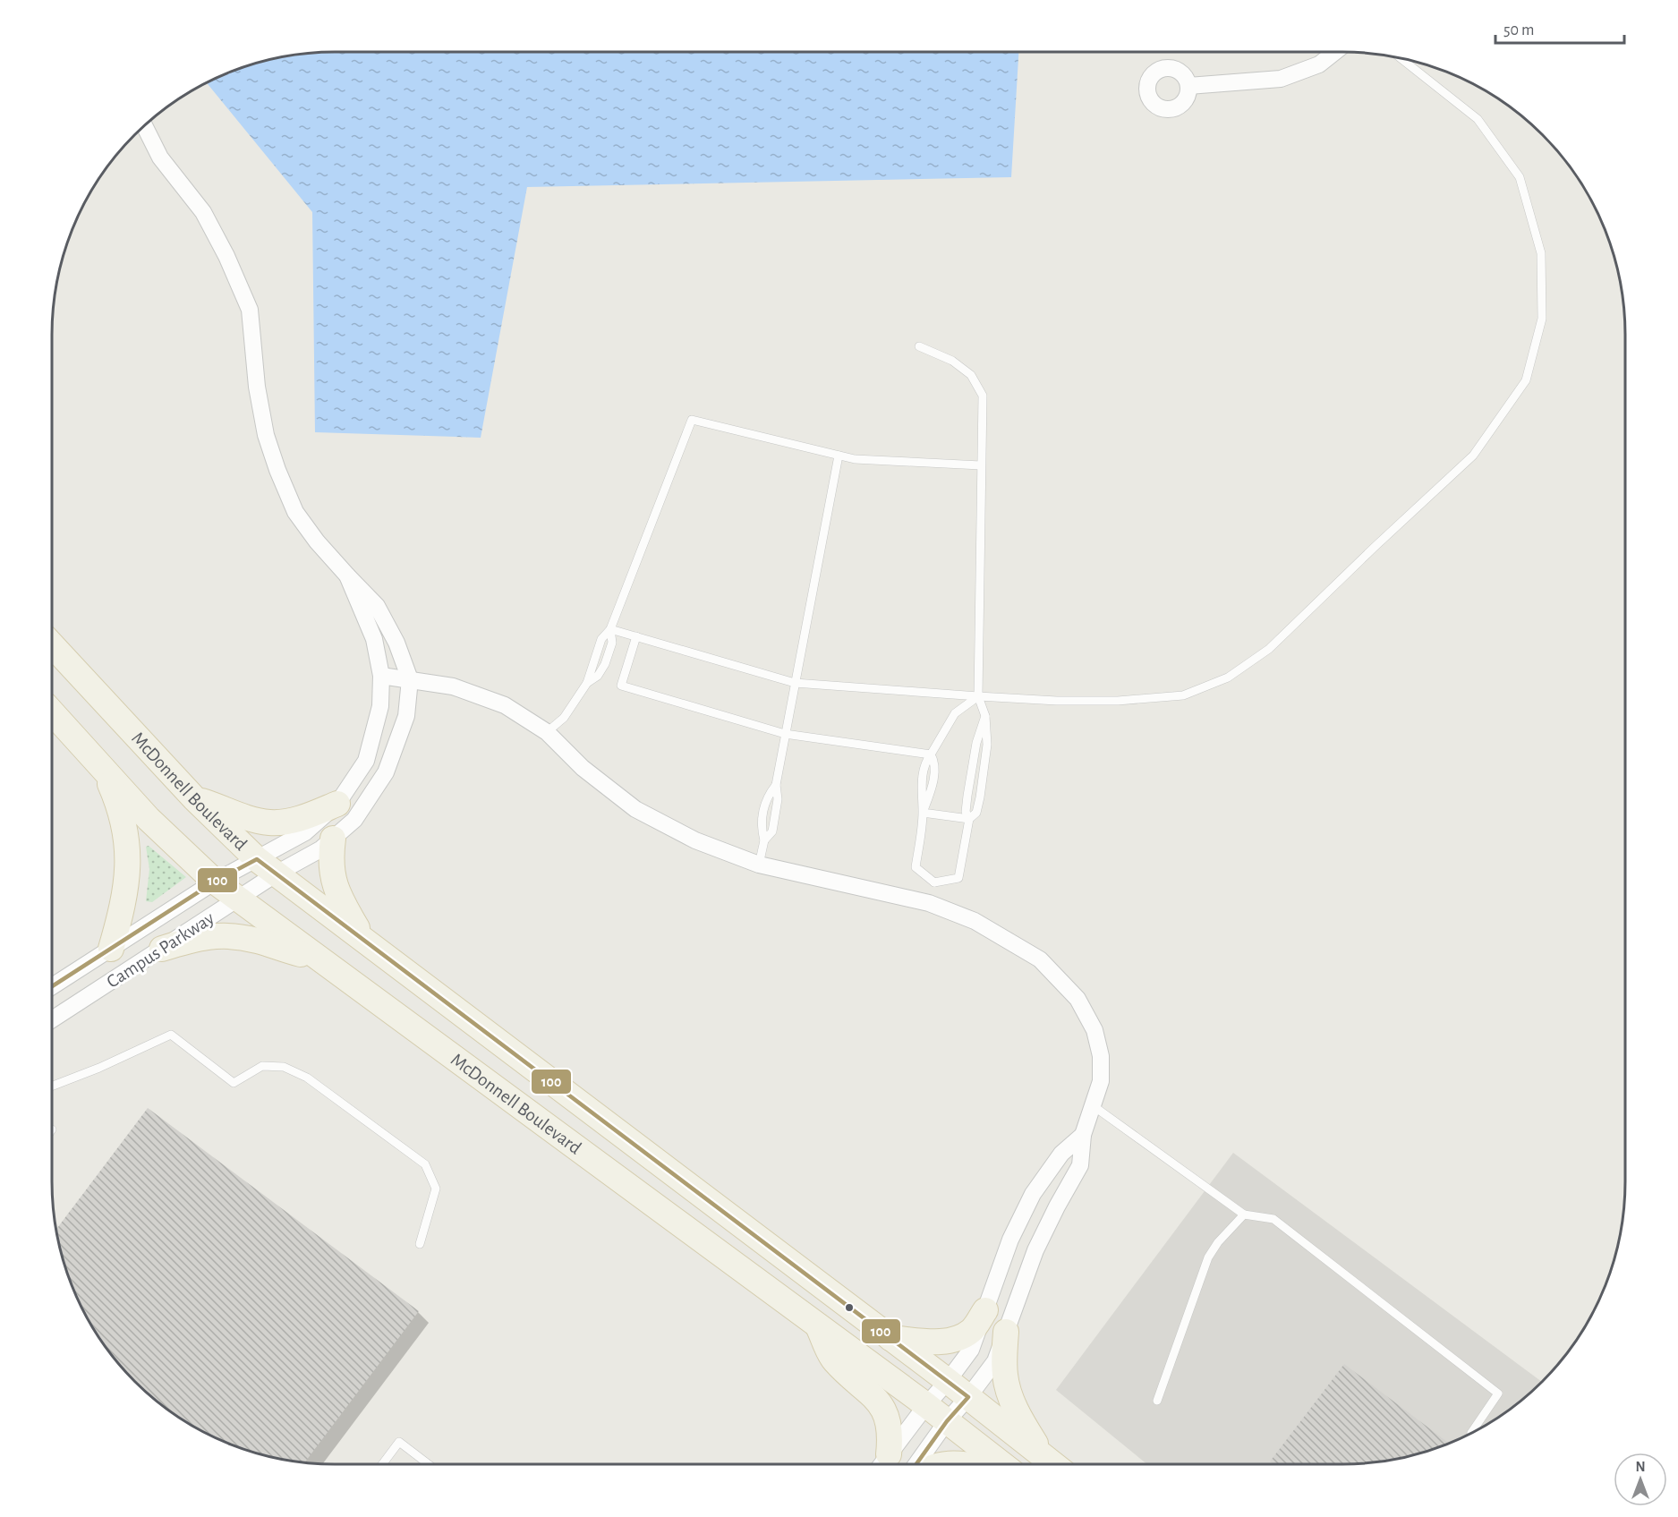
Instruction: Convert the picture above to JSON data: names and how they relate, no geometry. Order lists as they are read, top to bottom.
{
  "streets": {
    "main road": ["McDonnell Boulevard"],
    "street": ["Campus Parkway"]
  },
  "crossings": [
    ["McDonnell Boulevard", "Campus Parkway"]
  ],
  "lines": ["transit line 100"],
  "scale_bar": "50 m",
  "north": "top"
}
